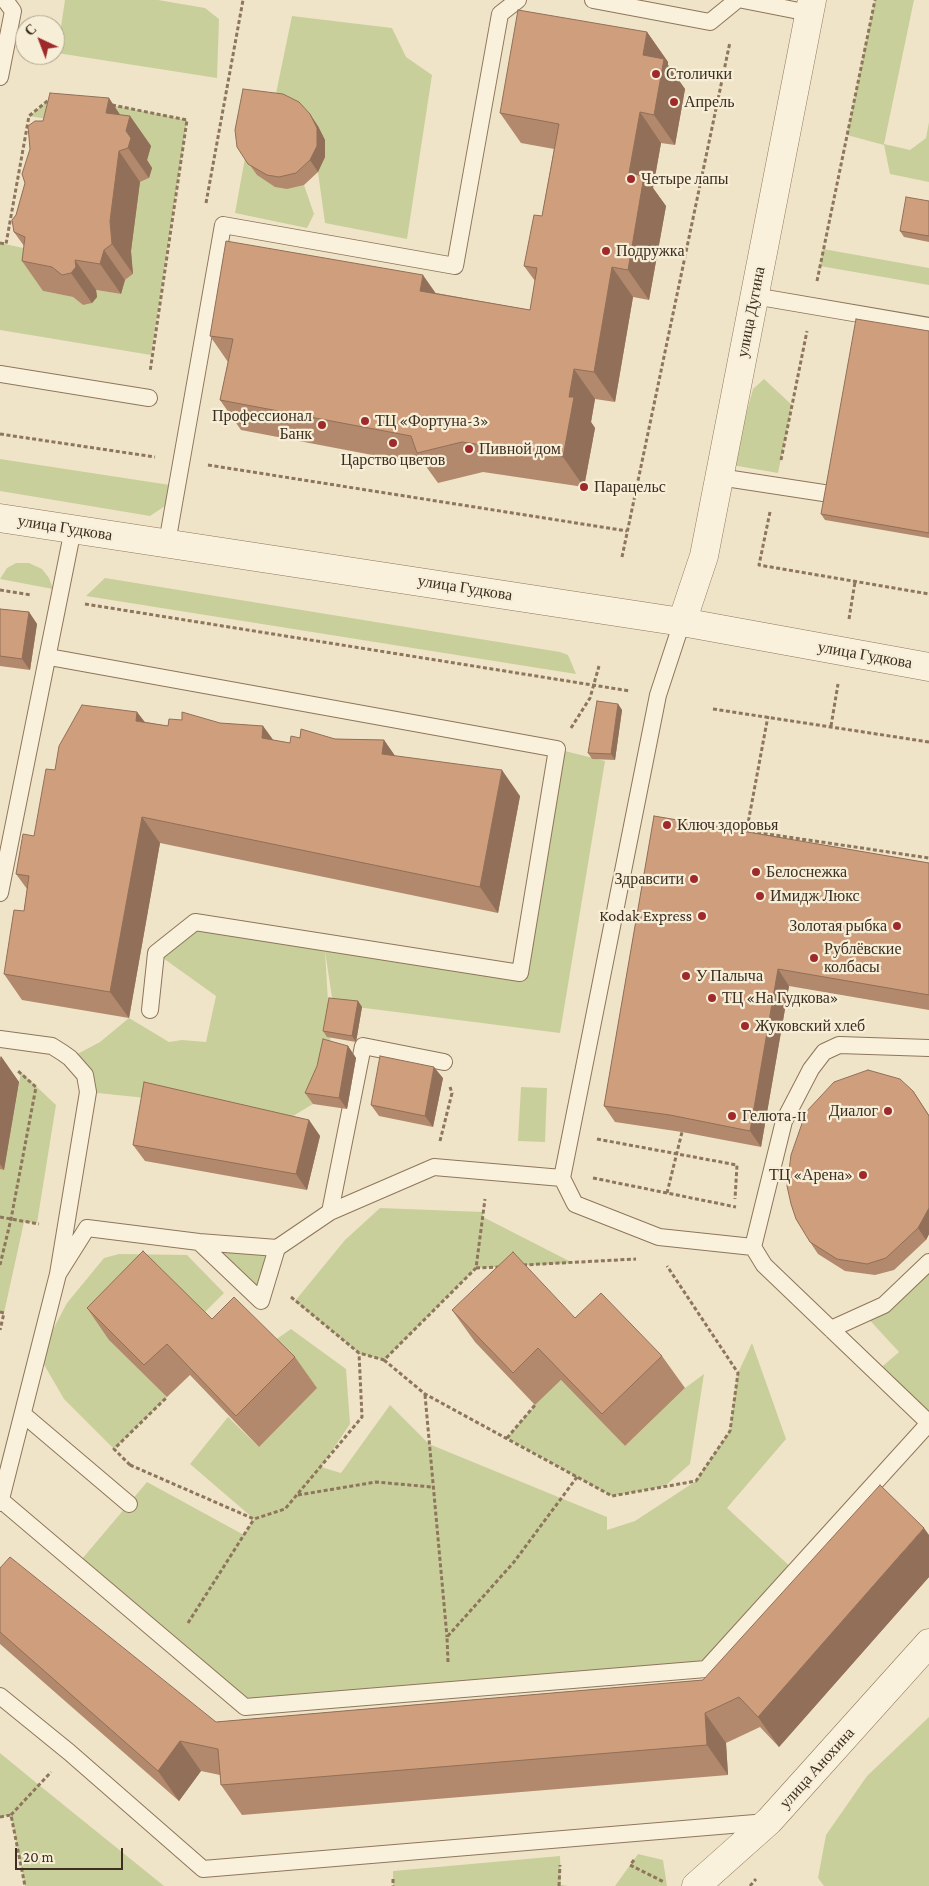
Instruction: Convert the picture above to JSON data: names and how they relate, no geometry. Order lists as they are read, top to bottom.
{
  "streets": {
    "street": ["улица Дугина", "улица Гудкова", "улица Анохина"]
  },
  "crossings": [
    ["улица Дугина", "улица Гудкова"]
  ],
  "places": [
    "Столички",
    "Апрель",
    "Четыре лапы",
    "Подружка",
    "ТЦ «Фортуна-3»",
    "Профессионал Банк",
    "Царство цветов",
    "Пивной дом",
    "Парацельс",
    "Ключ здоровья",
    "Белоснежка",
    "Здравсити",
    "Имидж Люкс",
    "Kodak Express",
    "Золотая рыбка",
    "Рублёвские колбасы",
    "У Палыча",
    "ТЦ «На Гудкова»",
    "Жуковский хлеб",
    "Диалог",
    "Гелюта-II",
    "ТЦ «Арена»"
  ],
  "scale_bar": "20 m",
  "north": "top left"
}
